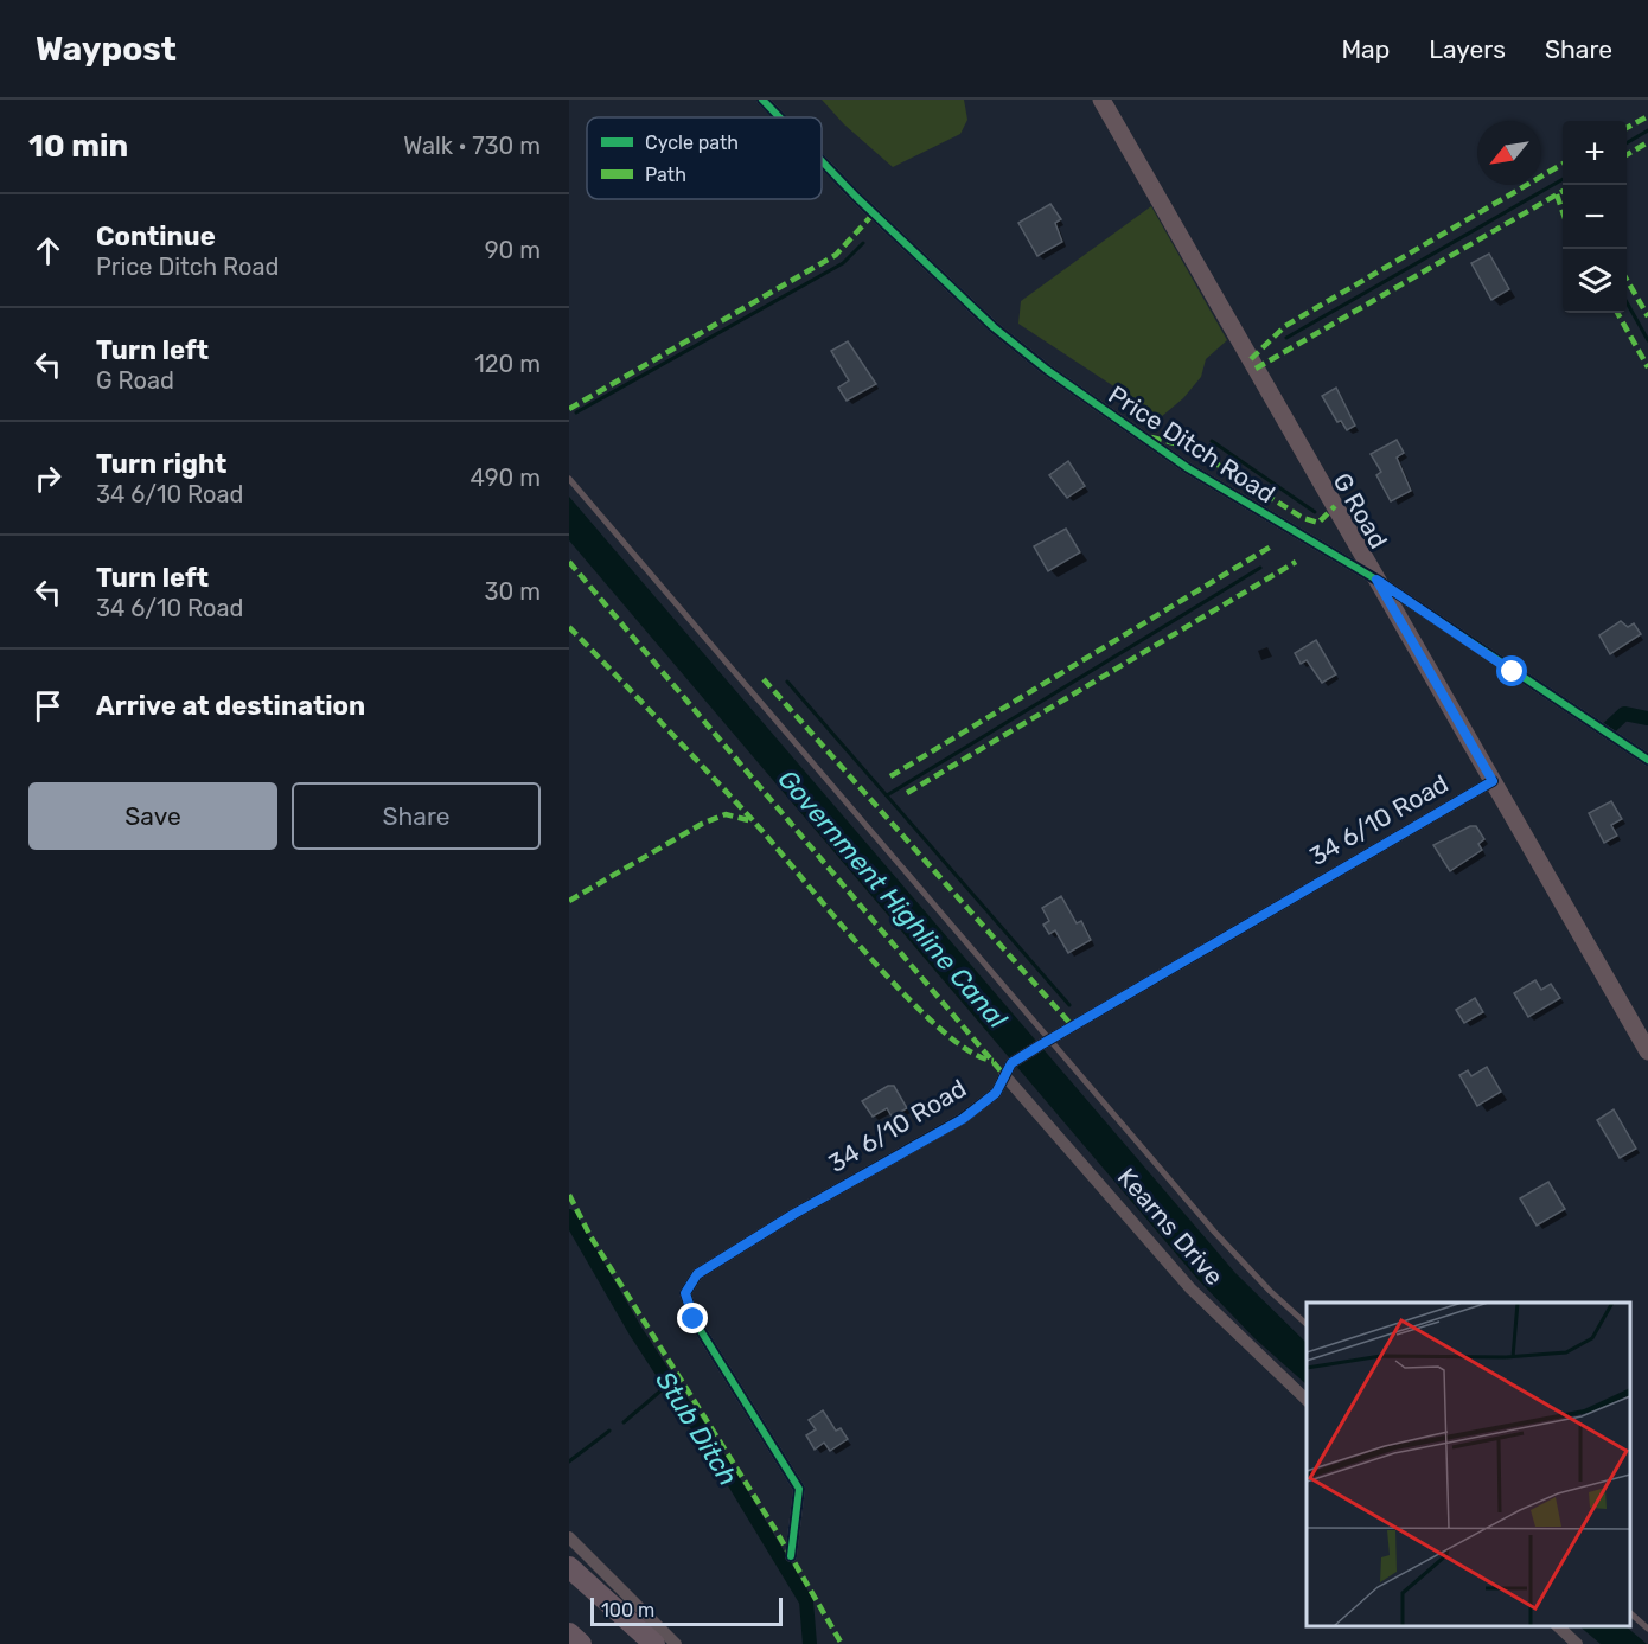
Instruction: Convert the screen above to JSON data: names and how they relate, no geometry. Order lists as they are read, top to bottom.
{
  "streets": {
    "street": [
      "Price Ditch Road",
      "G Road",
      "34 6/10 Road",
      "Kearns Drive"
    ]
  },
  "crossings": [
    ["Price Ditch Road", "G Road"],
    ["G Road", "34 6/10 Road"],
    ["34 6/10 Road", "Kearns Drive"]
  ],
  "water": ["Government Highline Canal", "Stub Ditch"],
  "legend": ["Cycle path", "Path"],
  "scale_bar": "100 m",
  "north": "bottom left",
  "page": {
    "header": "Waypost",
    "nav": ["Map", "Layers", "Share"],
    "heading": ["10 min", "Walk · 730 m"],
    "map_buttons": ["+", "−"],
    "list": [
      ["Continue", "Price Ditch Road", "90 m"],
      ["Turn left", "G Road", "120 m"],
      ["Turn right", "34 6/10 Road", "490 m"],
      ["Turn left", "34 6/10 Road", "30 m"],
      "Arrive at destination"
    ],
    "buttons": ["Save", "Share"],
    "scale": "100 m"
  }
}
